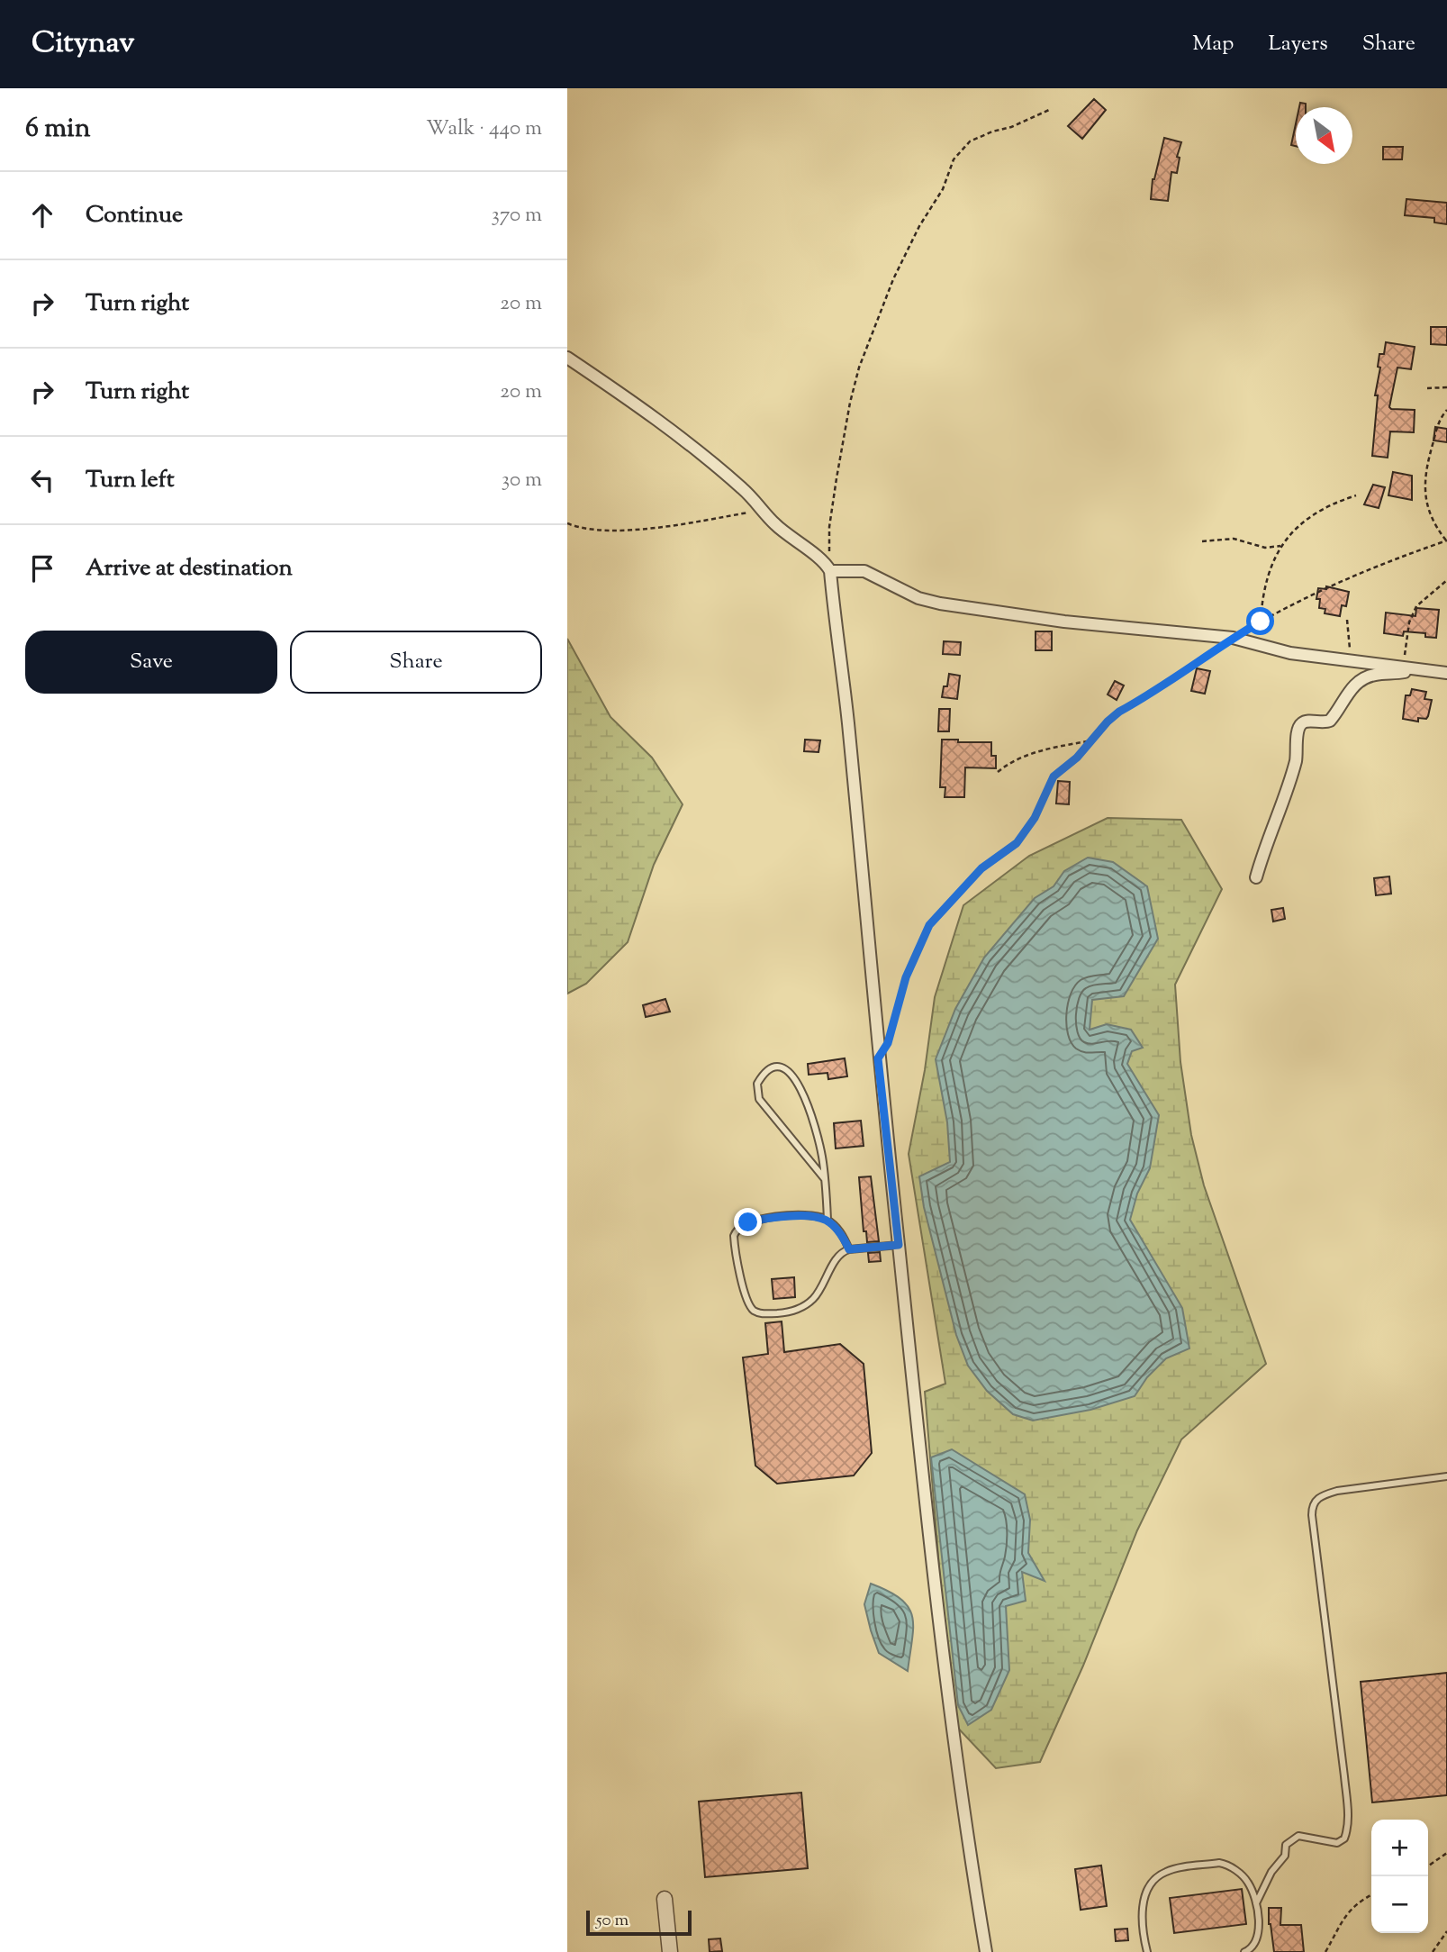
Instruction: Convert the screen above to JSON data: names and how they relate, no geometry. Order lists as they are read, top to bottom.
{
  "scale_bar": "50 m",
  "north": "bottom right",
  "page": {
    "header": "Citynav",
    "nav": ["Map", "Layers", "Share"],
    "heading": ["6 min", "Walk · 440 m"],
    "list": [
      ["Continue", "370 m"],
      ["Turn right", "20 m"],
      ["Turn right", "20 m"],
      ["Turn left", "30 m"],
      "Arrive at destination"
    ],
    "buttons": ["Save", "Share"],
    "map_buttons": ["+", "−"],
    "scale": "50 m"
  }
}
